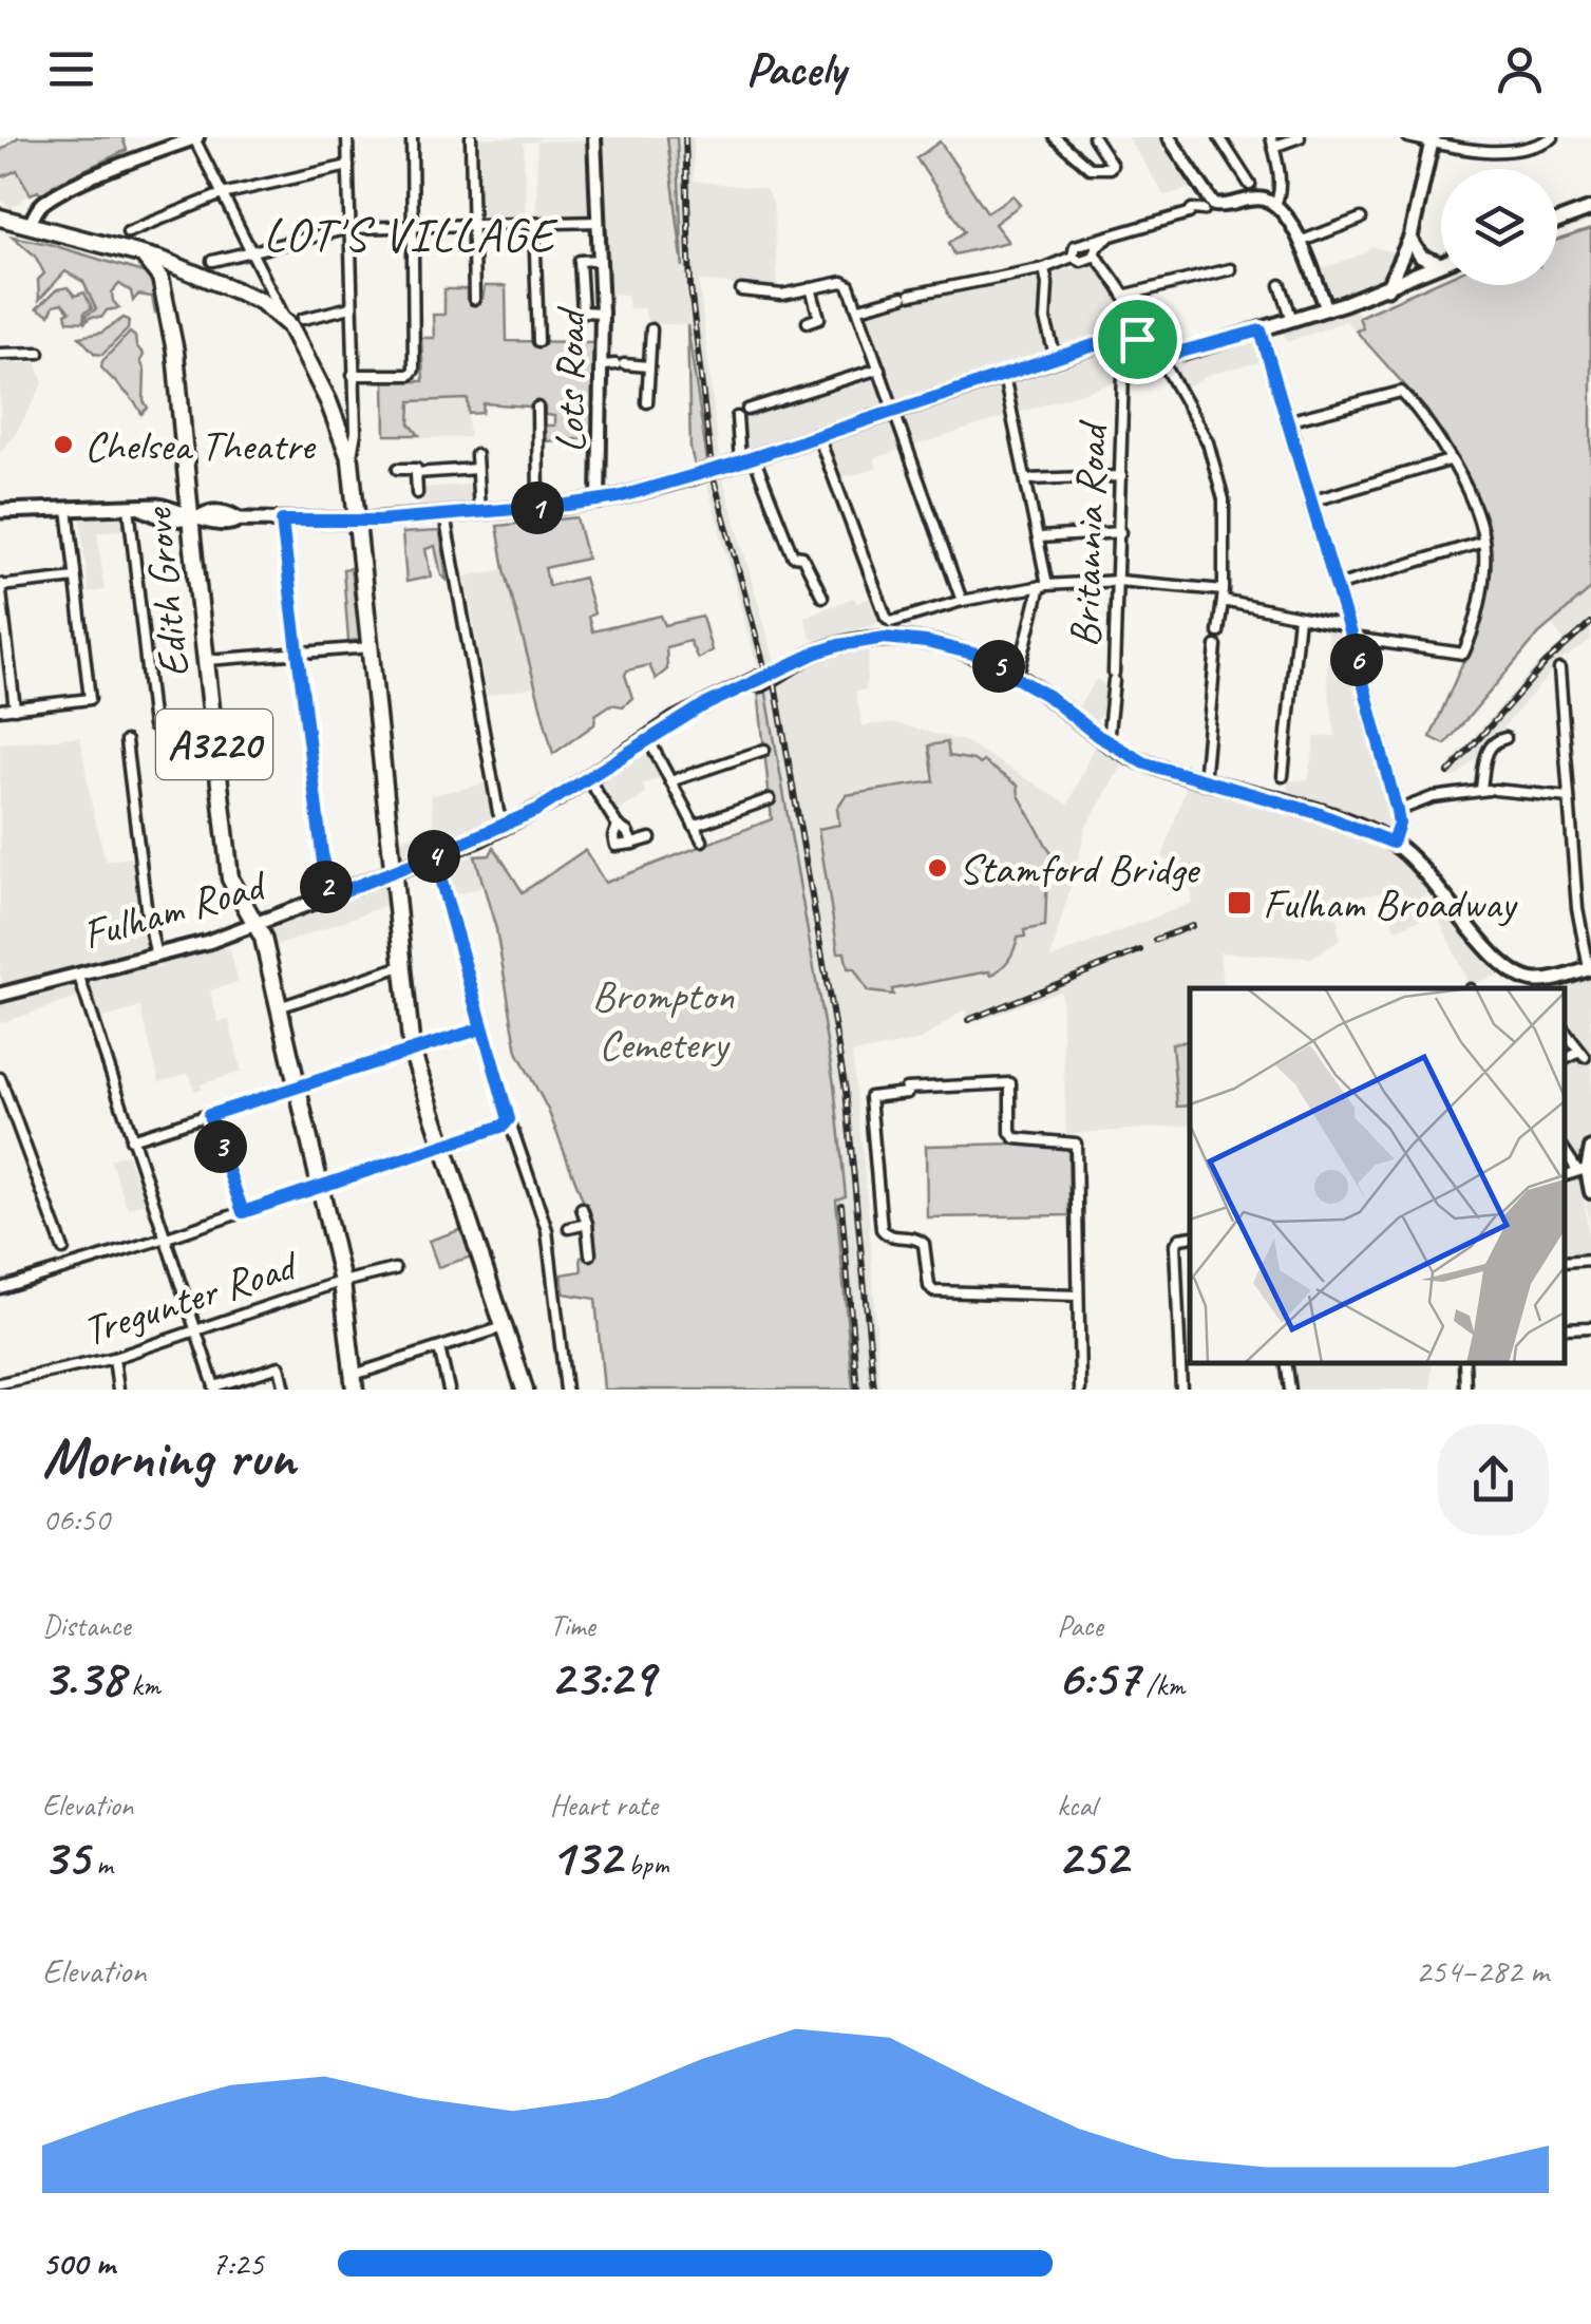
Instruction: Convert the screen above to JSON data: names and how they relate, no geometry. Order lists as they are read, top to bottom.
{
  "streets": {
    "highway": ["Edith Grove", "A3220"],
    "main road": ["Fulham Road"],
    "street": ["Lots Road", "Britannia Road", "Tregunter Road"]
  },
  "crossings": [
    ["Britannia Road", "Fulham Road"],
    ["Edith Grove", "A3220"],
    ["Edith Grove", "Fulham Road"],
    ["A3220", "Fulham Road"],
    ["A3220", "Tregunter Road"]
  ],
  "districts": ["LOT'S VILLAGE"],
  "parks": ["Brompton Cemetery"],
  "places": {
    "other": ["Chelsea Theatre", "Stamford Bridge"],
    "transit": ["Fulham Broadway"]
  },
  "page": {
    "header": "Pacely",
    "pins": [
      "1",
      "6",
      "5",
      "4",
      "2",
      "3"
    ],
    "heading": ["Morning run", "06:50"],
    "stats": [
      ["Distance", "3.38 km"],
      ["Time", "23:29"],
      ["Pace", "6:57 /km"],
      ["Elevation", "35 m"],
      ["Heart rate", "132 bpm"],
      ["kcal", "252"]
    ],
    "chart": ["Elevation", "254–282 m"],
    "list": [
      {
        "name": "500 m",
        "note": "7:25"
      }
    ]
  }
}
